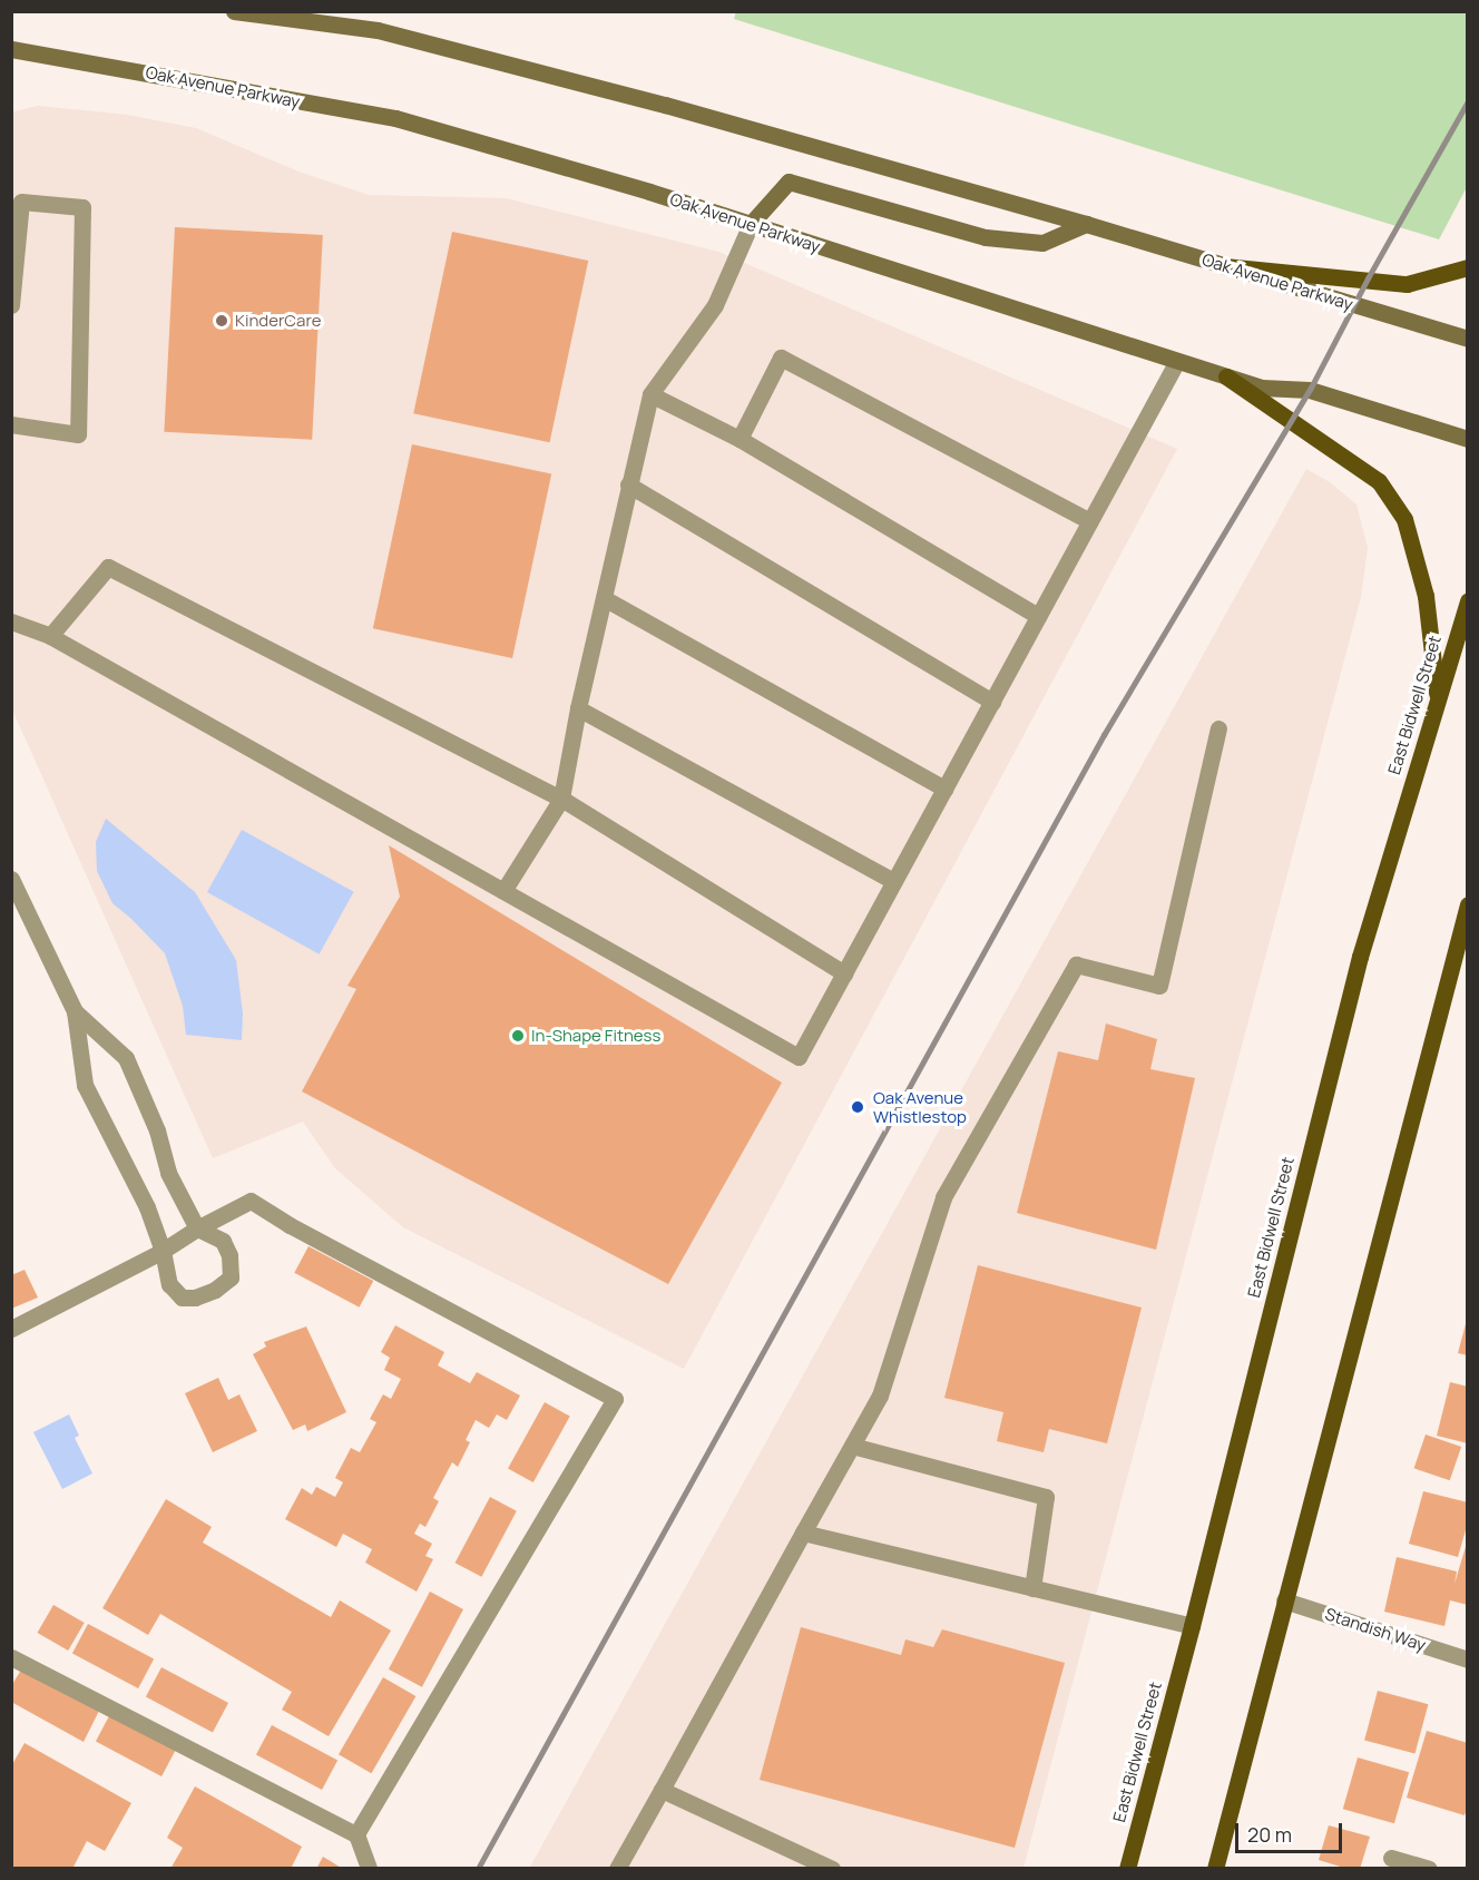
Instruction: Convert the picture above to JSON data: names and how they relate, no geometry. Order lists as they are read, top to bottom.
{
  "streets": {
    "main road": ["Oak Avenue Parkway", "East Bidwell Street"],
    "street": ["Standish Way"]
  },
  "places": ["KinderCare", "In-Shape Fitness", "Oak Avenue Whistlestop"],
  "scale_bar": "20 m"
}
